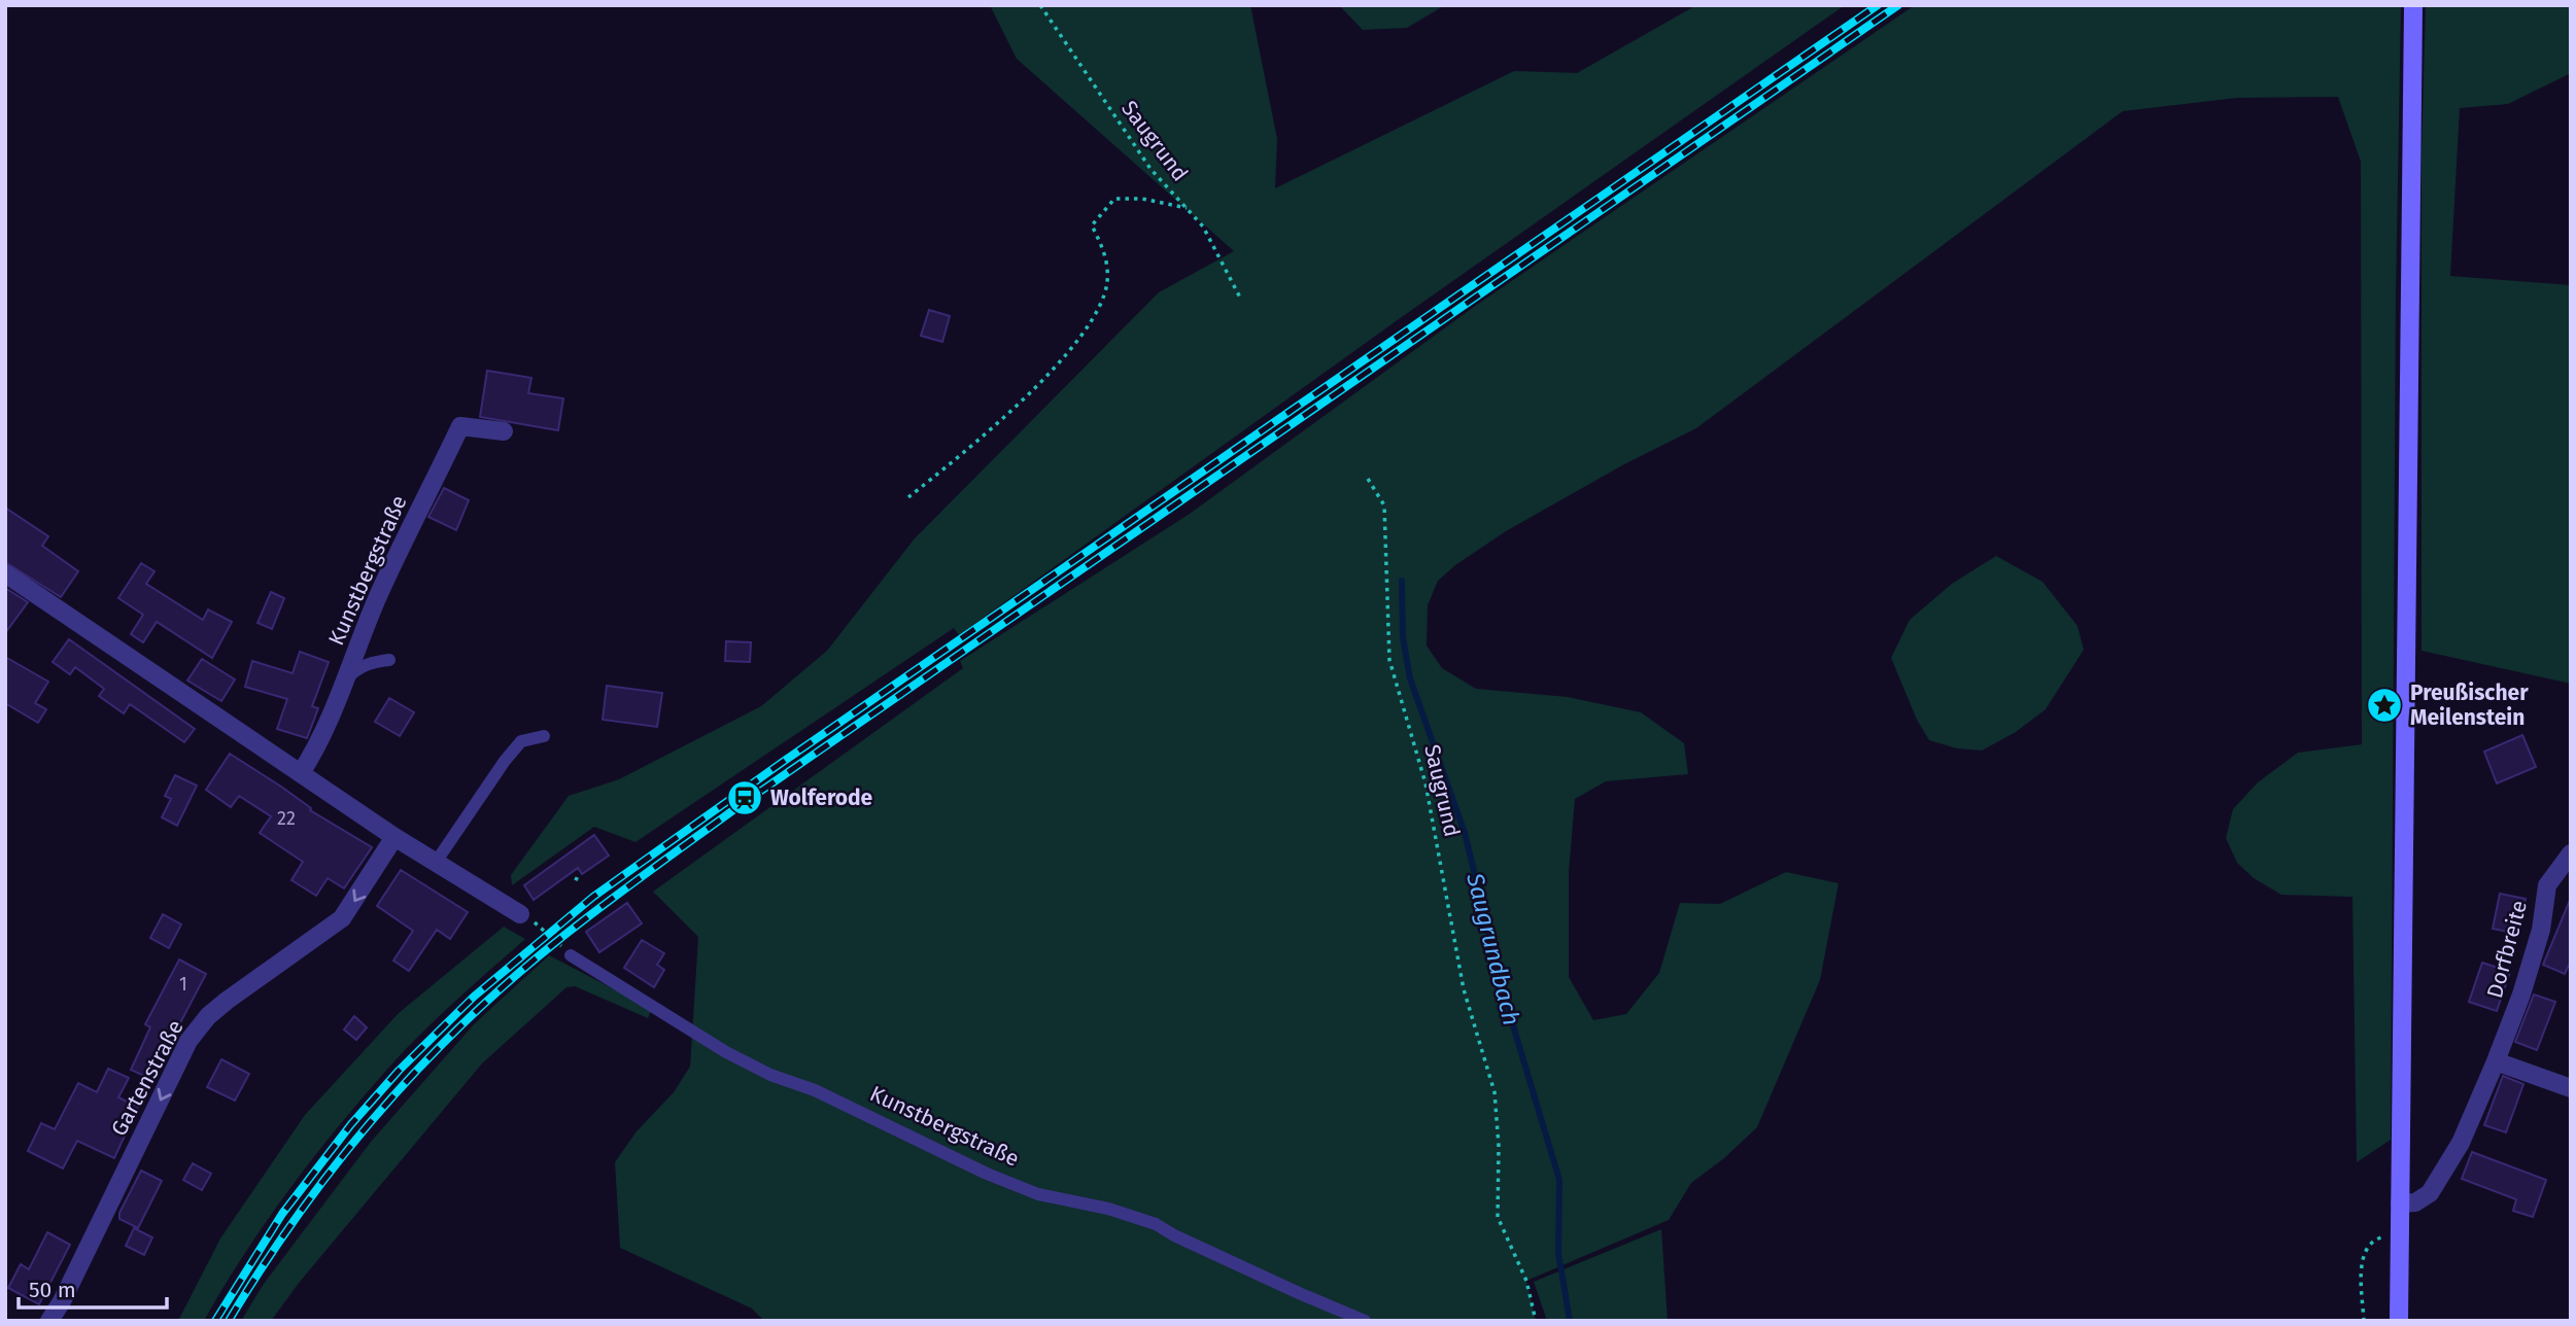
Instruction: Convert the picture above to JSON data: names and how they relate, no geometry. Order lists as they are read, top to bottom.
{
  "streets": {
    "street": ["Kunstbergstraße", "Dorfbreite", "Gartenstraße"],
    "path": ["Saugrund"]
  },
  "one_way": ["Gartenstraße"],
  "water": ["Saugrundbach"],
  "places": {
    "place": ["Preußischer Meilenstein"],
    "station": ["Wolferode"]
  },
  "house_numbers": ["22", "1"],
  "scale_bar": "50 m"
}
